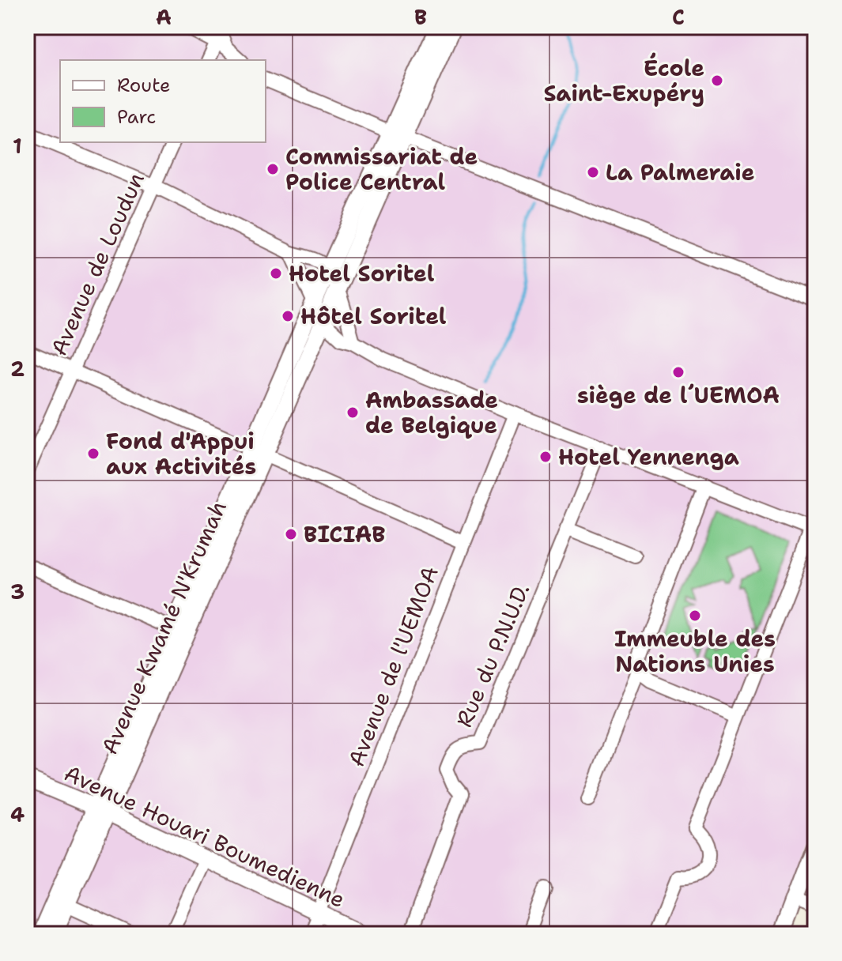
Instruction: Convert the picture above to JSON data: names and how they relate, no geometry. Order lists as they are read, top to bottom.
{
  "streets": {
    "main road": ["Avenue Kwamé N'Krumah", "Avenue Houari Boumedienne"],
    "street": ["Avenue de Loudun", "Rue du P.N.U.D.", "Avenue de l'UEMOA"]
  },
  "crossings": [
    ["Avenue Kwamé N'Krumah", "Avenue Houari Boumedienne"],
    ["Avenue de l'UEMOA", "Avenue Houari Boumedienne"]
  ],
  "places": [
    "École Saint-Exupéry",
    "Commissariat de Police Central",
    "La Palmeraie",
    "Hotel Soritel",
    "Hôtel Soritel",
    "siège de l´UEMOA",
    "Ambassade de Belgique",
    "Fond d'Appui aux Activités",
    "Hotel Yennenga",
    "BICIAB",
    "Immeuble des Nations Unies"
  ],
  "legend": ["Route", "Parc"],
  "grid": {
    "columns": ["A", "B", "C"],
    "rows": [
      "1",
      "2",
      "3",
      "4"
    ]
  }
}
